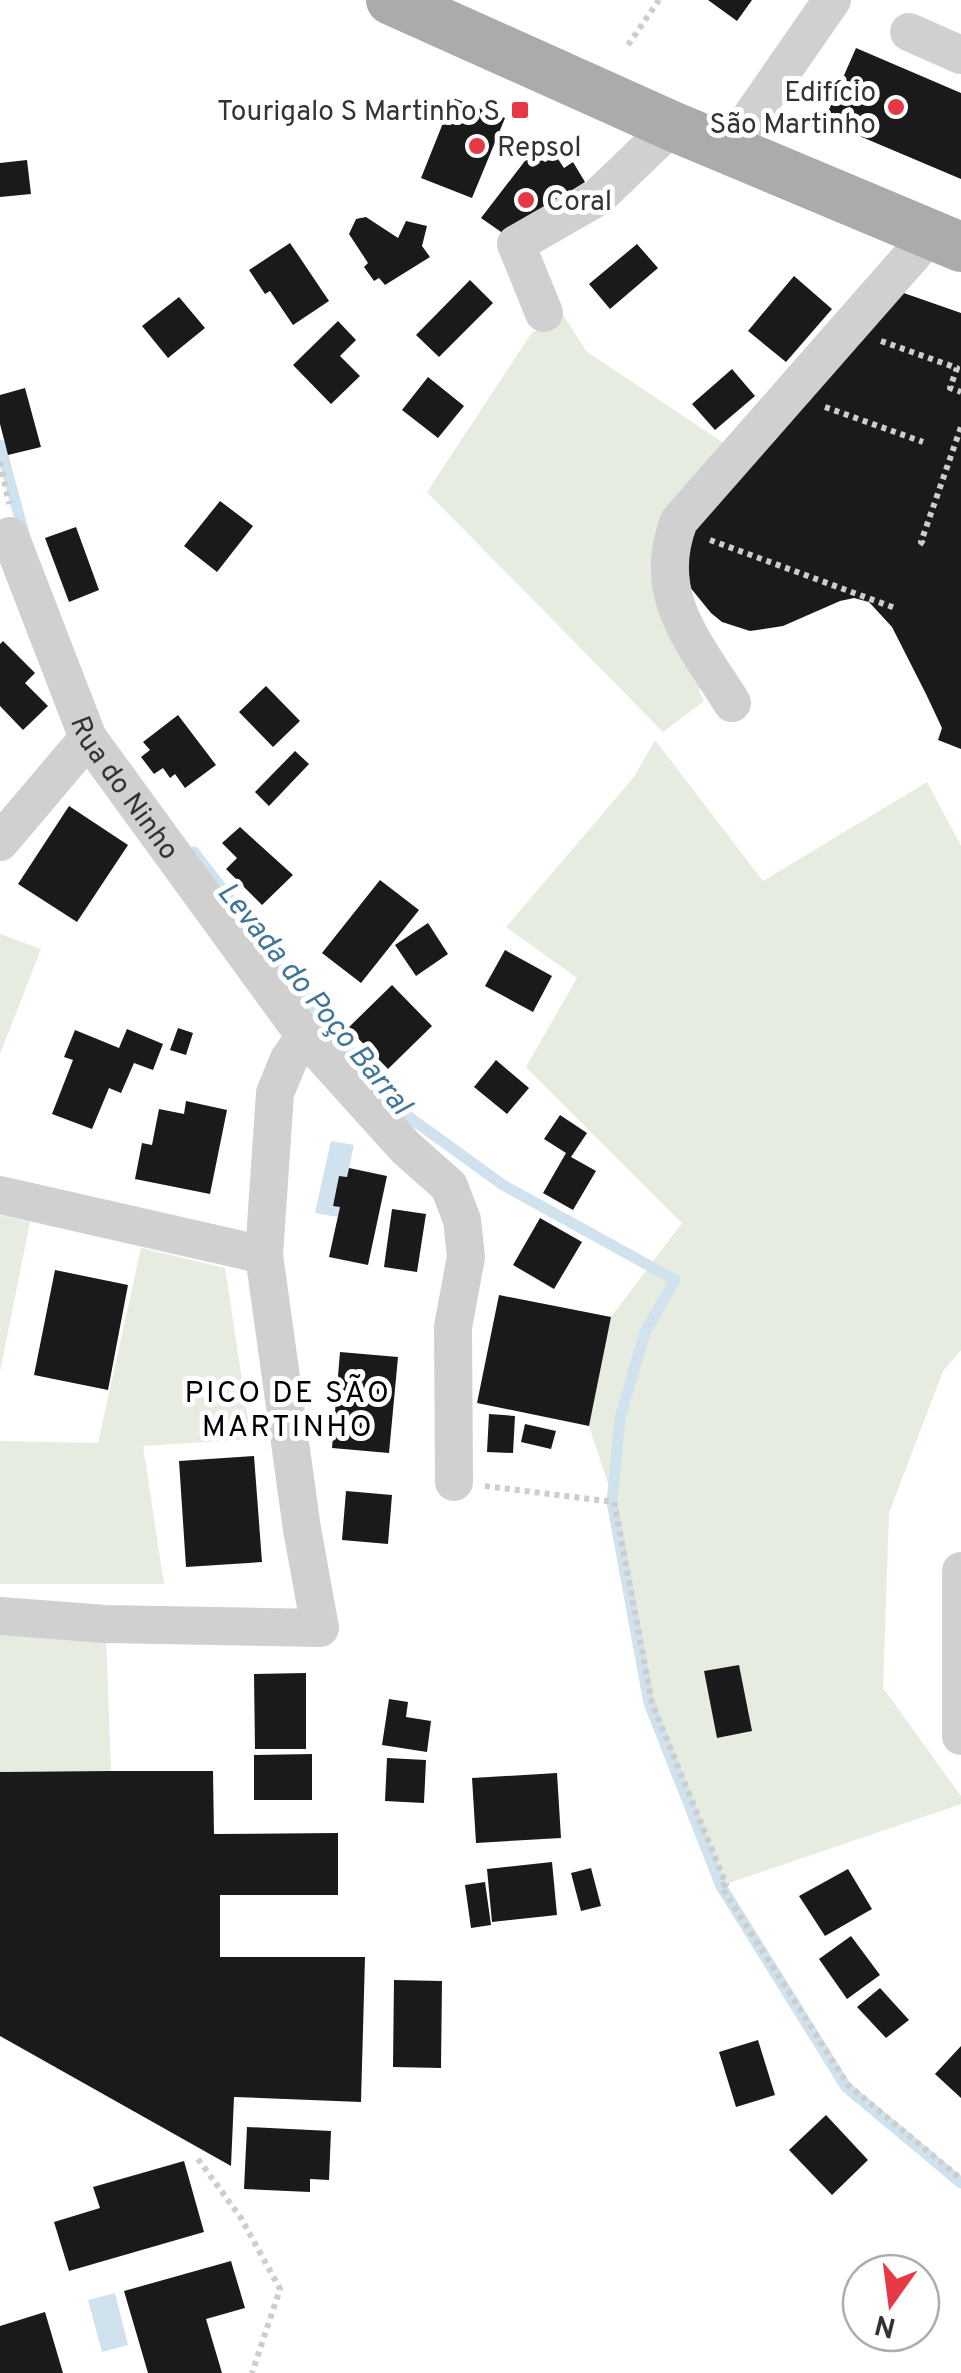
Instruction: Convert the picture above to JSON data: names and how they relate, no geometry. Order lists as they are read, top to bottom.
{
  "streets": {
    "street": ["Rua do Ninho"]
  },
  "districts": ["PICO DE SÃO MARTINHO"],
  "water": ["Levada do Poço Barral"],
  "places": {
    "other": ["Edifício São Martinho", "Repsol", "Coral"],
    "transit": ["Tourigalo S Martinho S"]
  },
  "north": "bottom"
}
